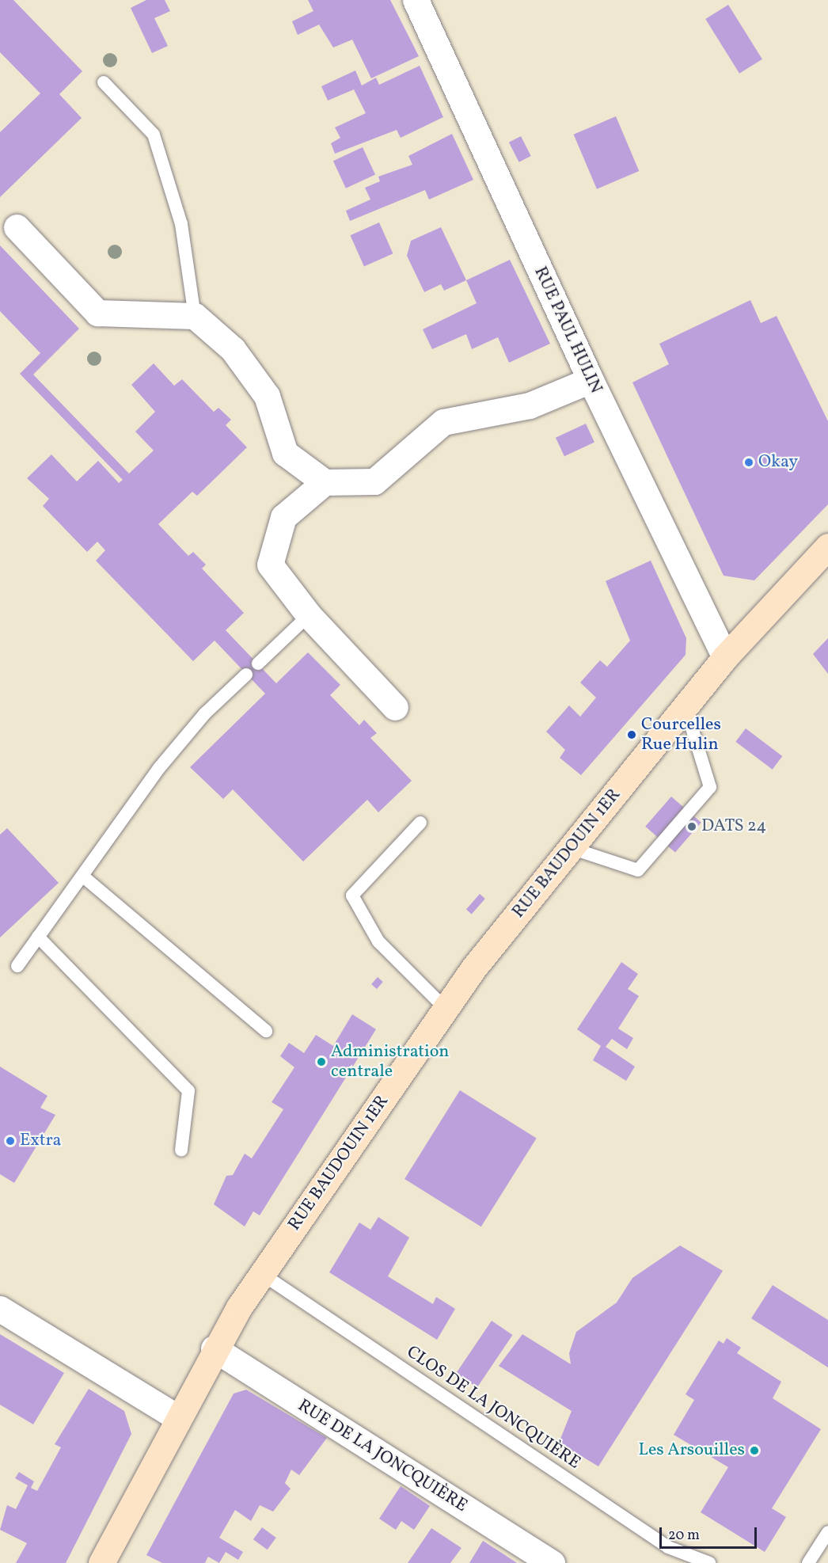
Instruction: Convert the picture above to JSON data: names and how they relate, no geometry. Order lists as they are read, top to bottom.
{
  "streets": {
    "main road": ["RUE BAUDOUIN 1ER"],
    "street": ["RUE PAUL HULIN", "RUE DE LA JONCQUIÈRE"],
    "lane": ["CLOS DE LA JONCQUIÈRE"]
  },
  "crossings": [
    ["RUE PAUL HULIN", "RUE BAUDOUIN 1ER"],
    ["RUE BAUDOUIN 1ER", "CLOS DE LA JONCQUIÈRE"],
    ["RUE BAUDOUIN 1ER", "RUE DE LA JONCQUIÈRE"]
  ],
  "places": [
    "Okay",
    "Courcelles Rue Hulin",
    "DATS 24",
    "Administration centrale",
    "Extra",
    "Les Arsouilles"
  ],
  "scale_bar": "20 m"
}
